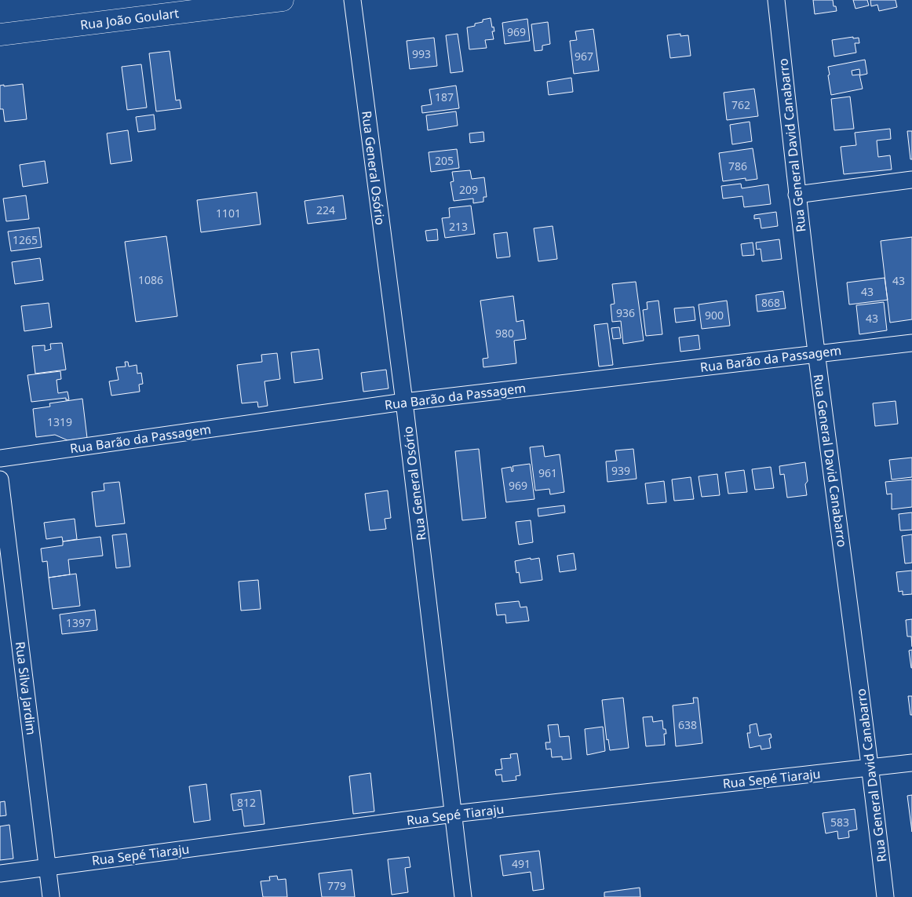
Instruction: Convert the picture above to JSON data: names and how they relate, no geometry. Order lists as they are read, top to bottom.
{
  "streets": {
    "street": [
      "Rua João Goulart",
      "Rua General David Canabarro",
      "Rua General Osório",
      "Rua Barão da Passagem",
      "Rua Silva Jardim",
      "Rua Sepé Tiaraju"
    ]
  },
  "crossings": [
    ["Rua General David Canabarro", "Rua Barão da Passagem"],
    ["Rua General David Canabarro", "Rua Sepé Tiaraju"],
    ["Rua General Osório", "Rua Barão da Passagem"],
    ["Rua General Osório", "Rua Sepé Tiaraju"],
    ["Rua Silva Jardim", "Rua Sepé Tiaraju"]
  ],
  "house_numbers": [
    "969",
    "993",
    "967",
    "187",
    "762",
    "205",
    "786",
    "209",
    "224",
    "1101",
    "213",
    "1265",
    "1086",
    "43",
    "43",
    "868",
    "936",
    "900",
    "43",
    "980",
    "1319",
    "939",
    "961",
    "969",
    "1397",
    "638",
    "812",
    "583",
    "491",
    "779"
  ]
}
